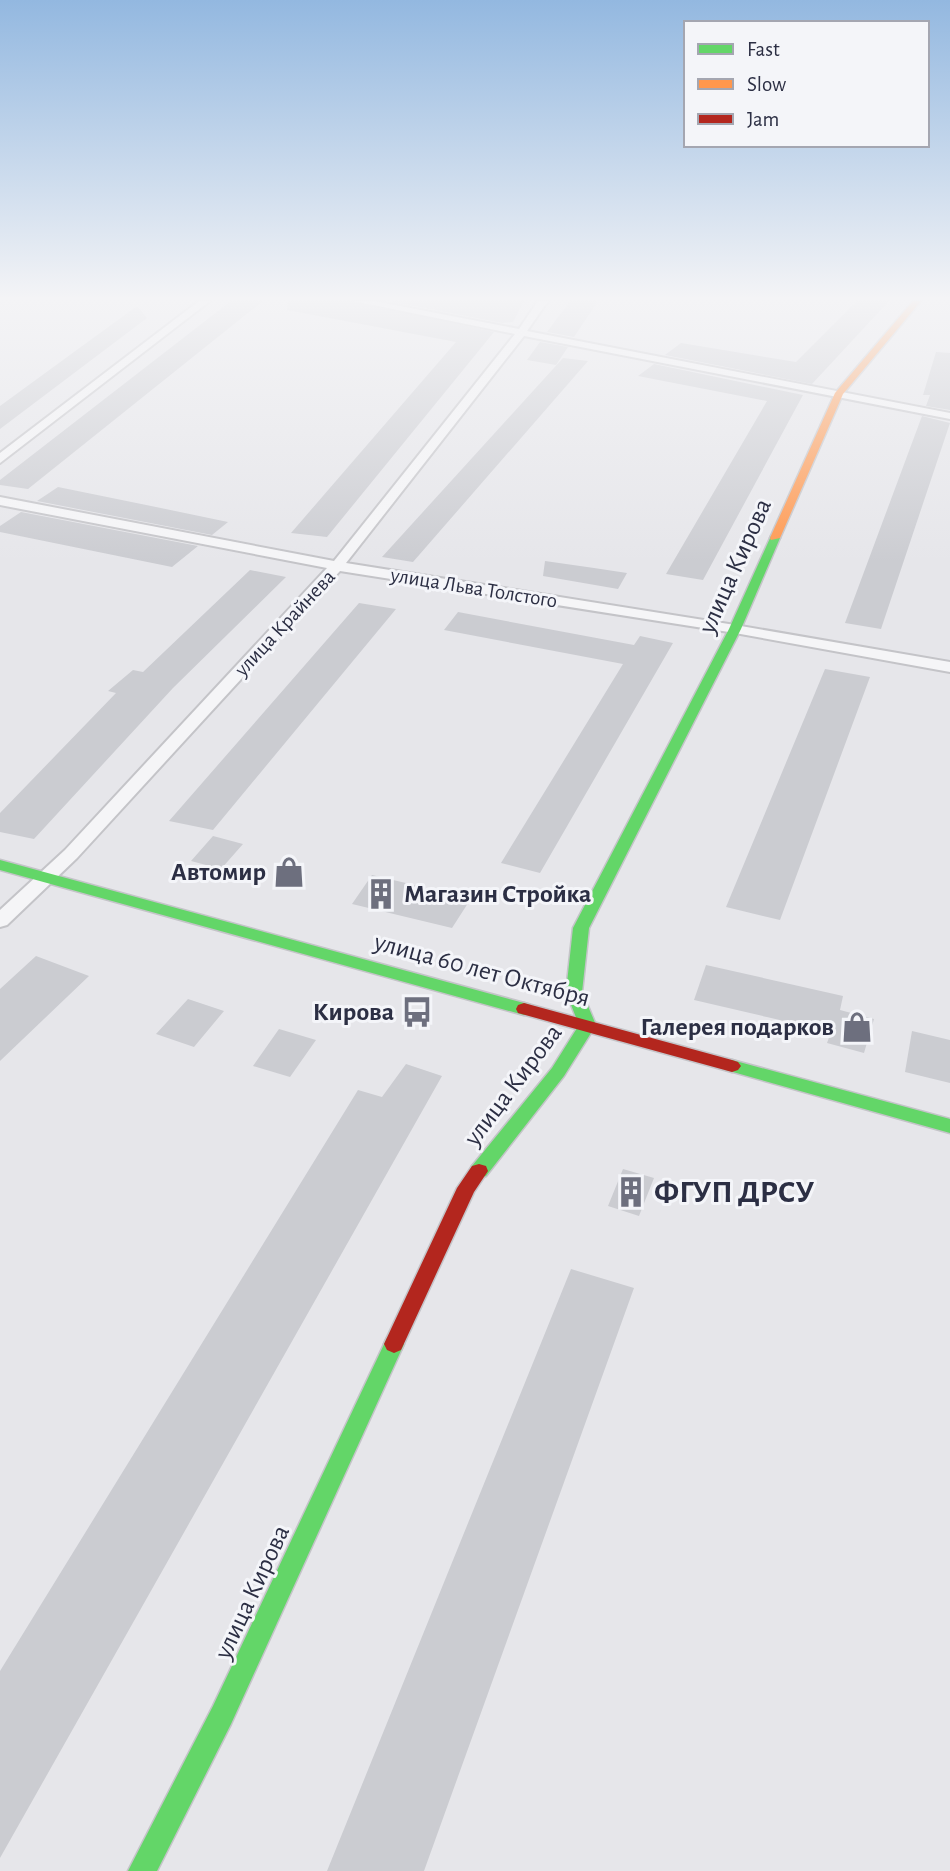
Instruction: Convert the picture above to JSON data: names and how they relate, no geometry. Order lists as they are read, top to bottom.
{
  "streets": {
    "street": [
      "улица Кирова",
      "улица Льва Толстого",
      "улица Крайнева",
      "улица 60 лет Октября"
    ]
  },
  "crossings": [
    ["улица Кирова", "улица Льва Толстого"],
    ["улица Кирова", "улица 60 лет Октября"],
    ["улица Льва Толстого", "улица Крайнева"],
    ["улица Крайнева", "улица 60 лет Октября"]
  ],
  "places": {
    "shop": ["Автомир", "Галерея подарков"],
    "building": ["Магазин Стройка", "ФГУП ДРСУ"],
    "bus stop": ["Кирова"]
  },
  "legend": ["Fast", "Slow", "Jam"]
}
